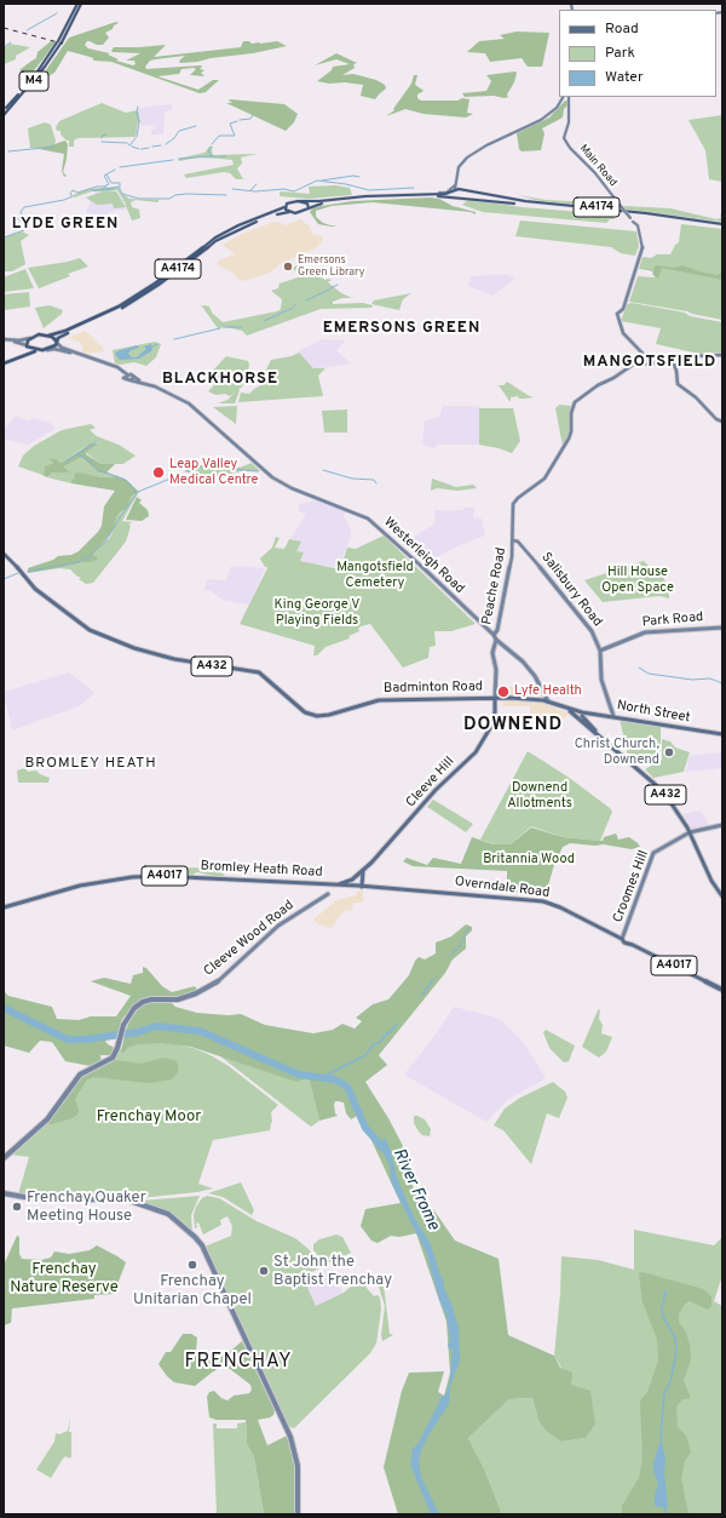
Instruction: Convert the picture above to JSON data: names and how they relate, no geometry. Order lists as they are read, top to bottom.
{
  "streets": {
    "highway": ["M4", "A4174"],
    "main road": [
      "A432",
      "Badminton Road",
      "North Street",
      "Cleeve Hill",
      "Bromley Heath Road",
      "A4017",
      "Overndale Road"
    ],
    "street": [
      "Main Road",
      "Westerleigh Road",
      "Peache Road",
      "Salisbury Road",
      "Park Road",
      "Croomes Hill",
      "Cleeve Wood Road"
    ]
  },
  "crossings": [
    ["Main Road", "Peache Road"],
    ["Westerleigh Road", "Peache Road"],
    ["Westerleigh Road", "Badminton Road"],
    ["Peache Road", "Salisbury Road"],
    ["Salisbury Road", "Park Road"],
    ["Salisbury Road", "North Street"],
    ["A432", "Badminton Road"],
    ["A432", "North Street"],
    ["A432", "Croomes Hill"],
    ["Badminton Road", "North Street"],
    ["Badminton Road", "Cleeve Hill"],
    ["Cleeve Hill", "Bromley Heath Road"],
    ["Bromley Heath Road", "Overndale Road"],
    ["Croomes Hill", "Overndale Road"]
  ],
  "districts": [
    "LYDE GREEN",
    "EMERSONS GREEN",
    "MANGOTSFIELD",
    "BLACKHORSE",
    "DOWNEND",
    "BROMLEY HEATH",
    "FRENCHAY"
  ],
  "water": ["River Frome"],
  "parks": [
    "Mangotsfield Cemetery",
    "Hill House Open Space",
    "King George V Playing Fields",
    "Downend Allotments",
    "Britannia Wood",
    "Frenchay Moor",
    "Frenchay Nature Reserve"
  ],
  "places": [
    "Emersons Green Library",
    "Leap Valley Medical Centre",
    "Lyfe Health",
    "Christ Church, Downend",
    "Frenchay Quaker Meeting House",
    "Frenchay Unitarian Chapel",
    "St John the Baptist Frenchay"
  ],
  "legend": ["Road", "Park", "Water"]
}
